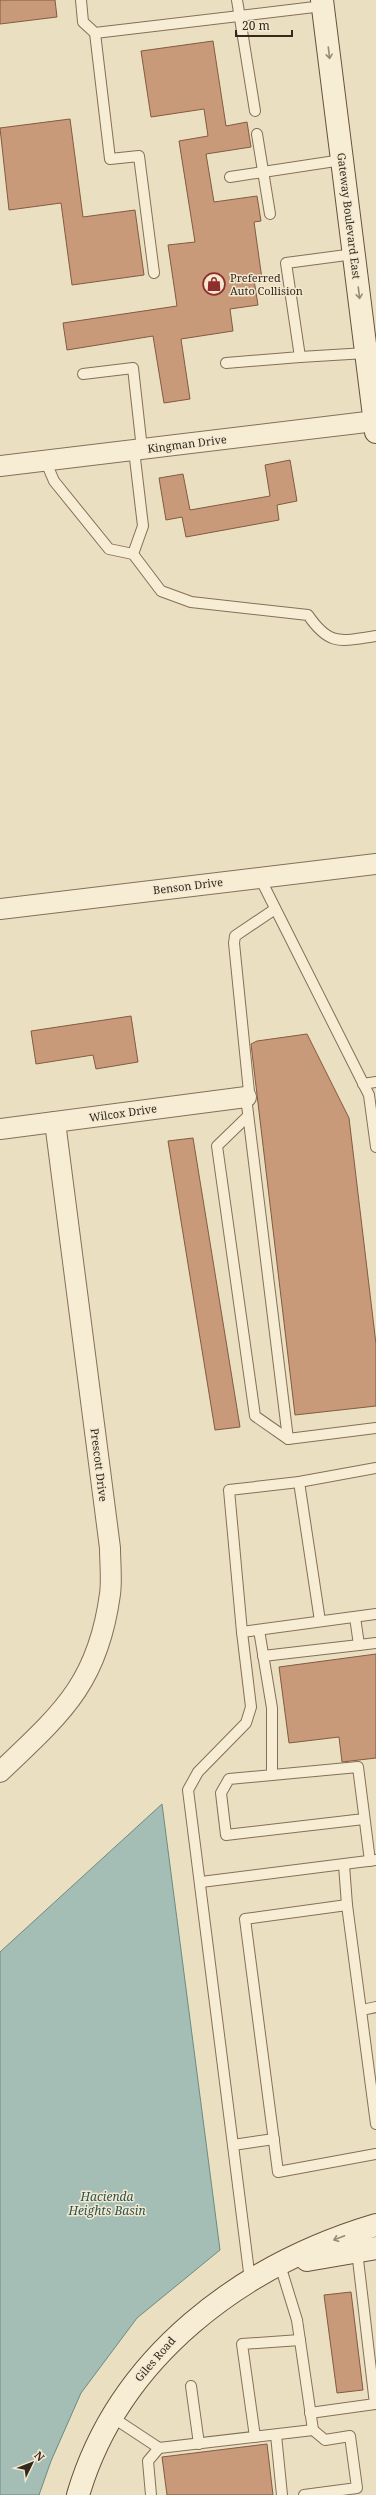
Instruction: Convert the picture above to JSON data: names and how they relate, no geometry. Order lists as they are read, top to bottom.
{
  "streets": {
    "street": [
      "Gateway Boulevard East",
      "Kingman Drive",
      "Benson Drive",
      "Wilcox Drive",
      "Prescott Drive",
      "Giles Road"
    ]
  },
  "crossings": [
    ["Gateway Boulevard East", "Kingman Drive"],
    ["Wilcox Drive", "Prescott Drive"]
  ],
  "one_way": ["Gateway Boulevard East"],
  "water": ["Hacienda Heights Basin"],
  "places": {
    "shop": ["Preferred Auto Collision"]
  },
  "scale_bar": "20 m",
  "north": "top right"
}
